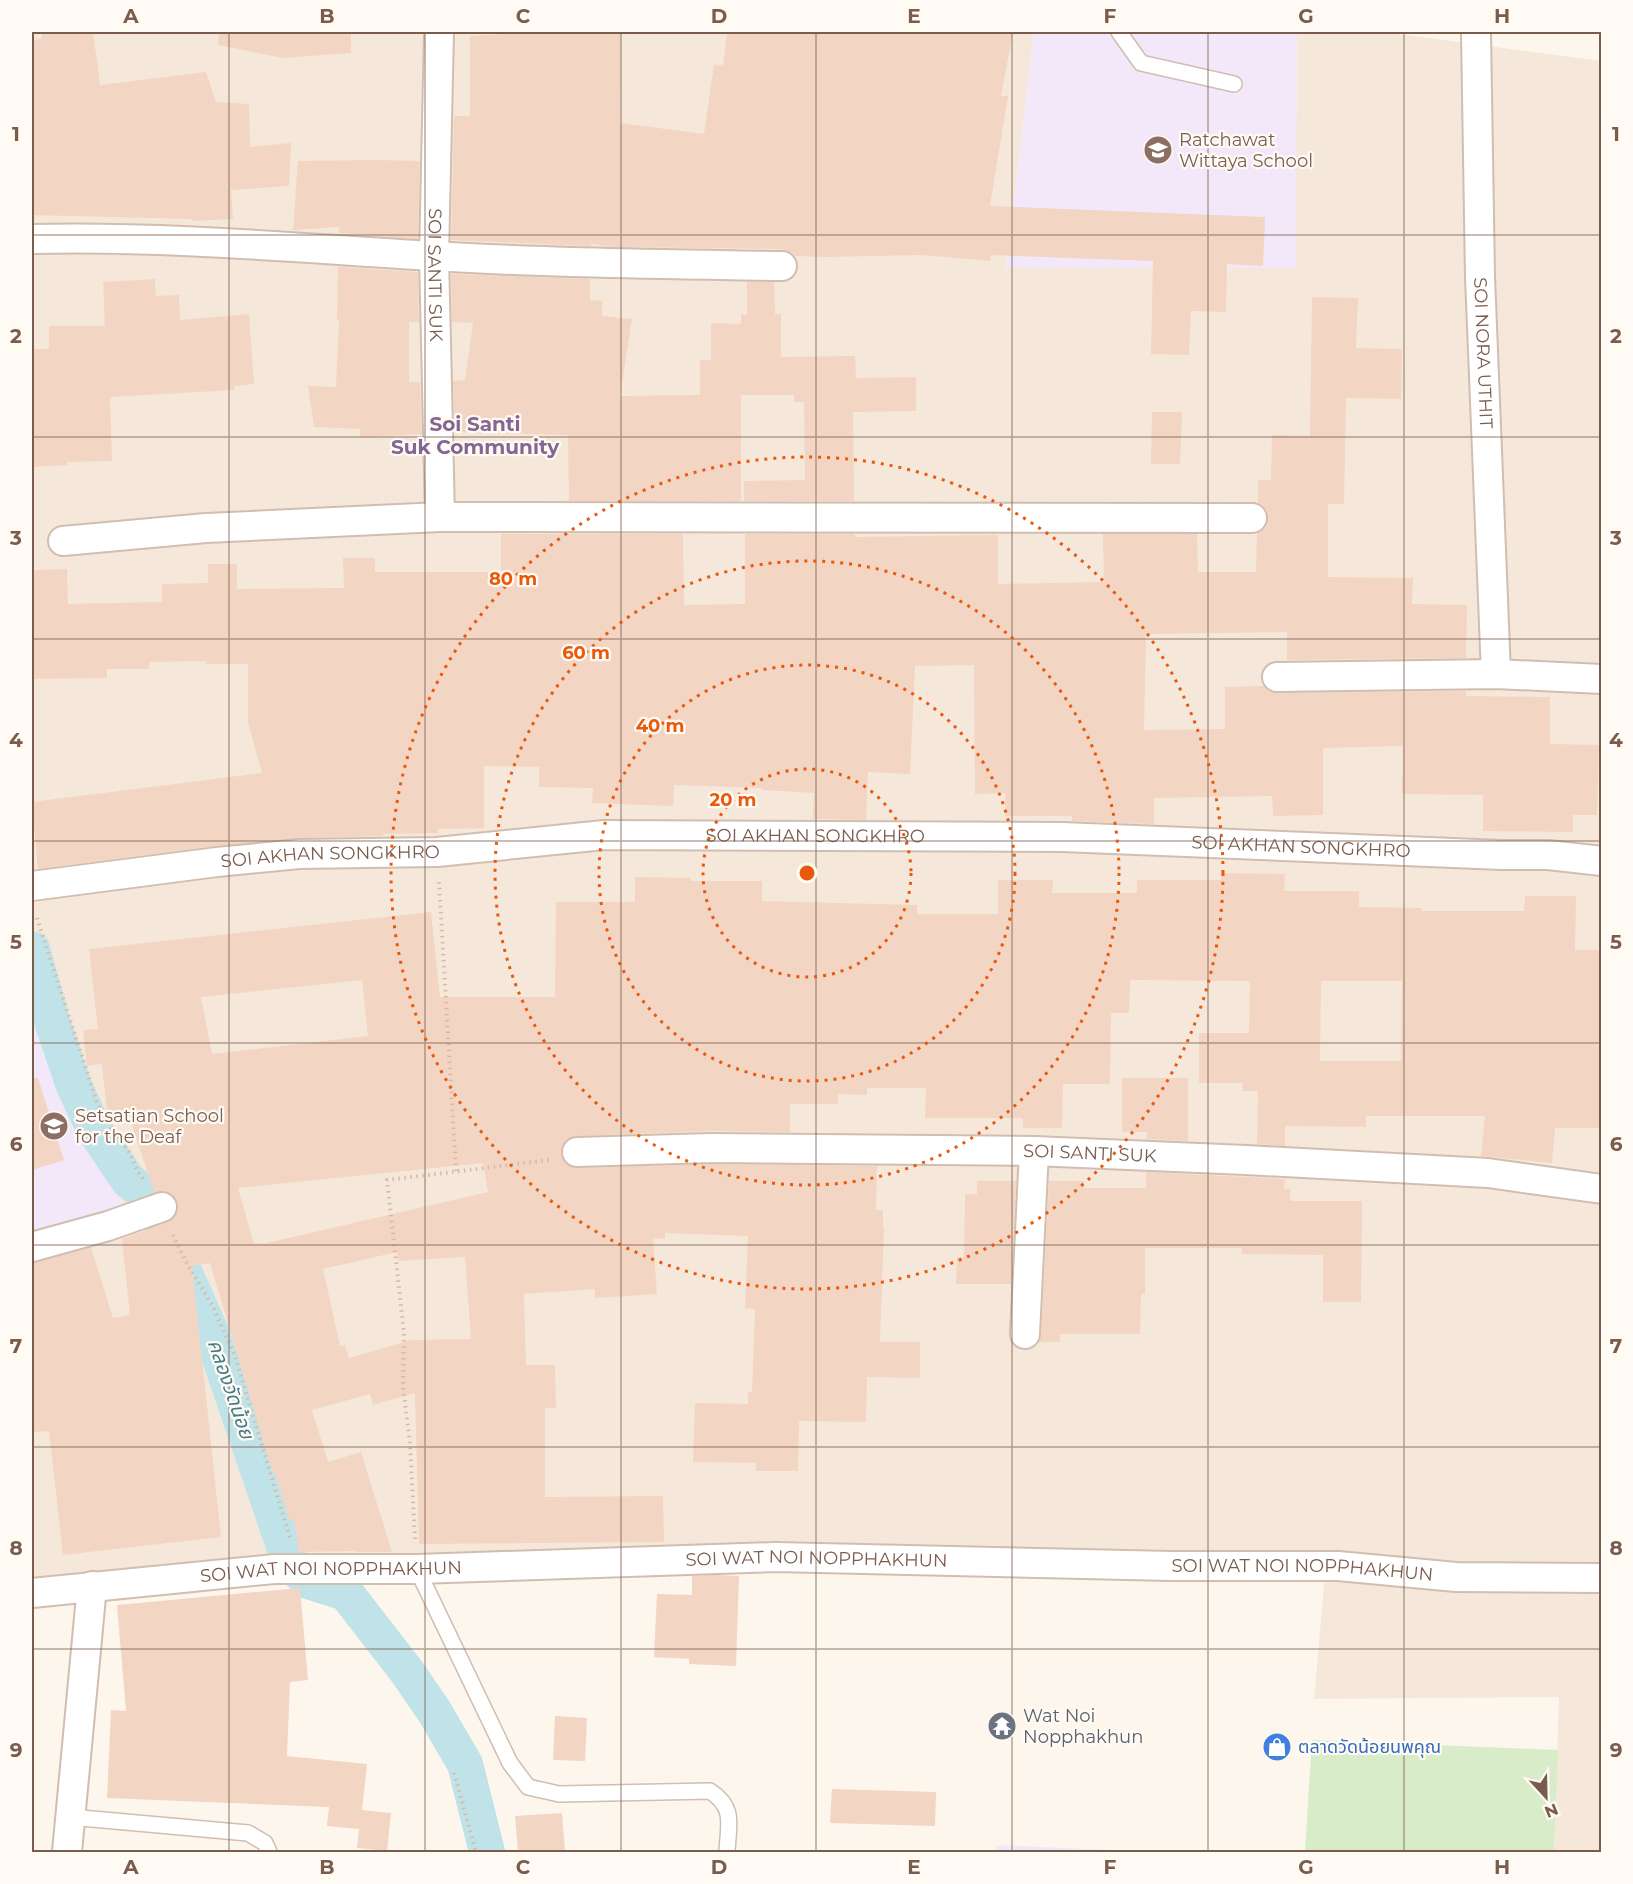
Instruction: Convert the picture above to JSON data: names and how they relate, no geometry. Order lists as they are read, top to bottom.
{
  "streets": {
    "street": [
      "SOI SANTI SUK",
      "SOI NORA UTHIT",
      "SOI AKHAN SONGKHRO",
      "SOI WAT NOI NOPPHAKHUN"
    ]
  },
  "districts": ["Soi Santi Suk Community"],
  "water": ["คลองวัดน้อย"],
  "places": {
    "school or university": ["Ratchawat Wittaya School", "Setsatian School for the Deaf"],
    "temple": ["Wat Noi Nopphakhun"],
    "shop": ["ตลาดวัดน้อยนพคุณ"]
  },
  "north": "bottom",
  "grid": {
    "columns": [
      "A",
      "B",
      "C",
      "D",
      "E",
      "F",
      "G",
      "H"
    ],
    "rows": [
      "1",
      "2",
      "3",
      "4",
      "5",
      "6",
      "7",
      "8",
      "9"
    ]
  },
  "rings": [
    "80 m",
    "60 m",
    "40 m",
    "20 m"
  ]
}
